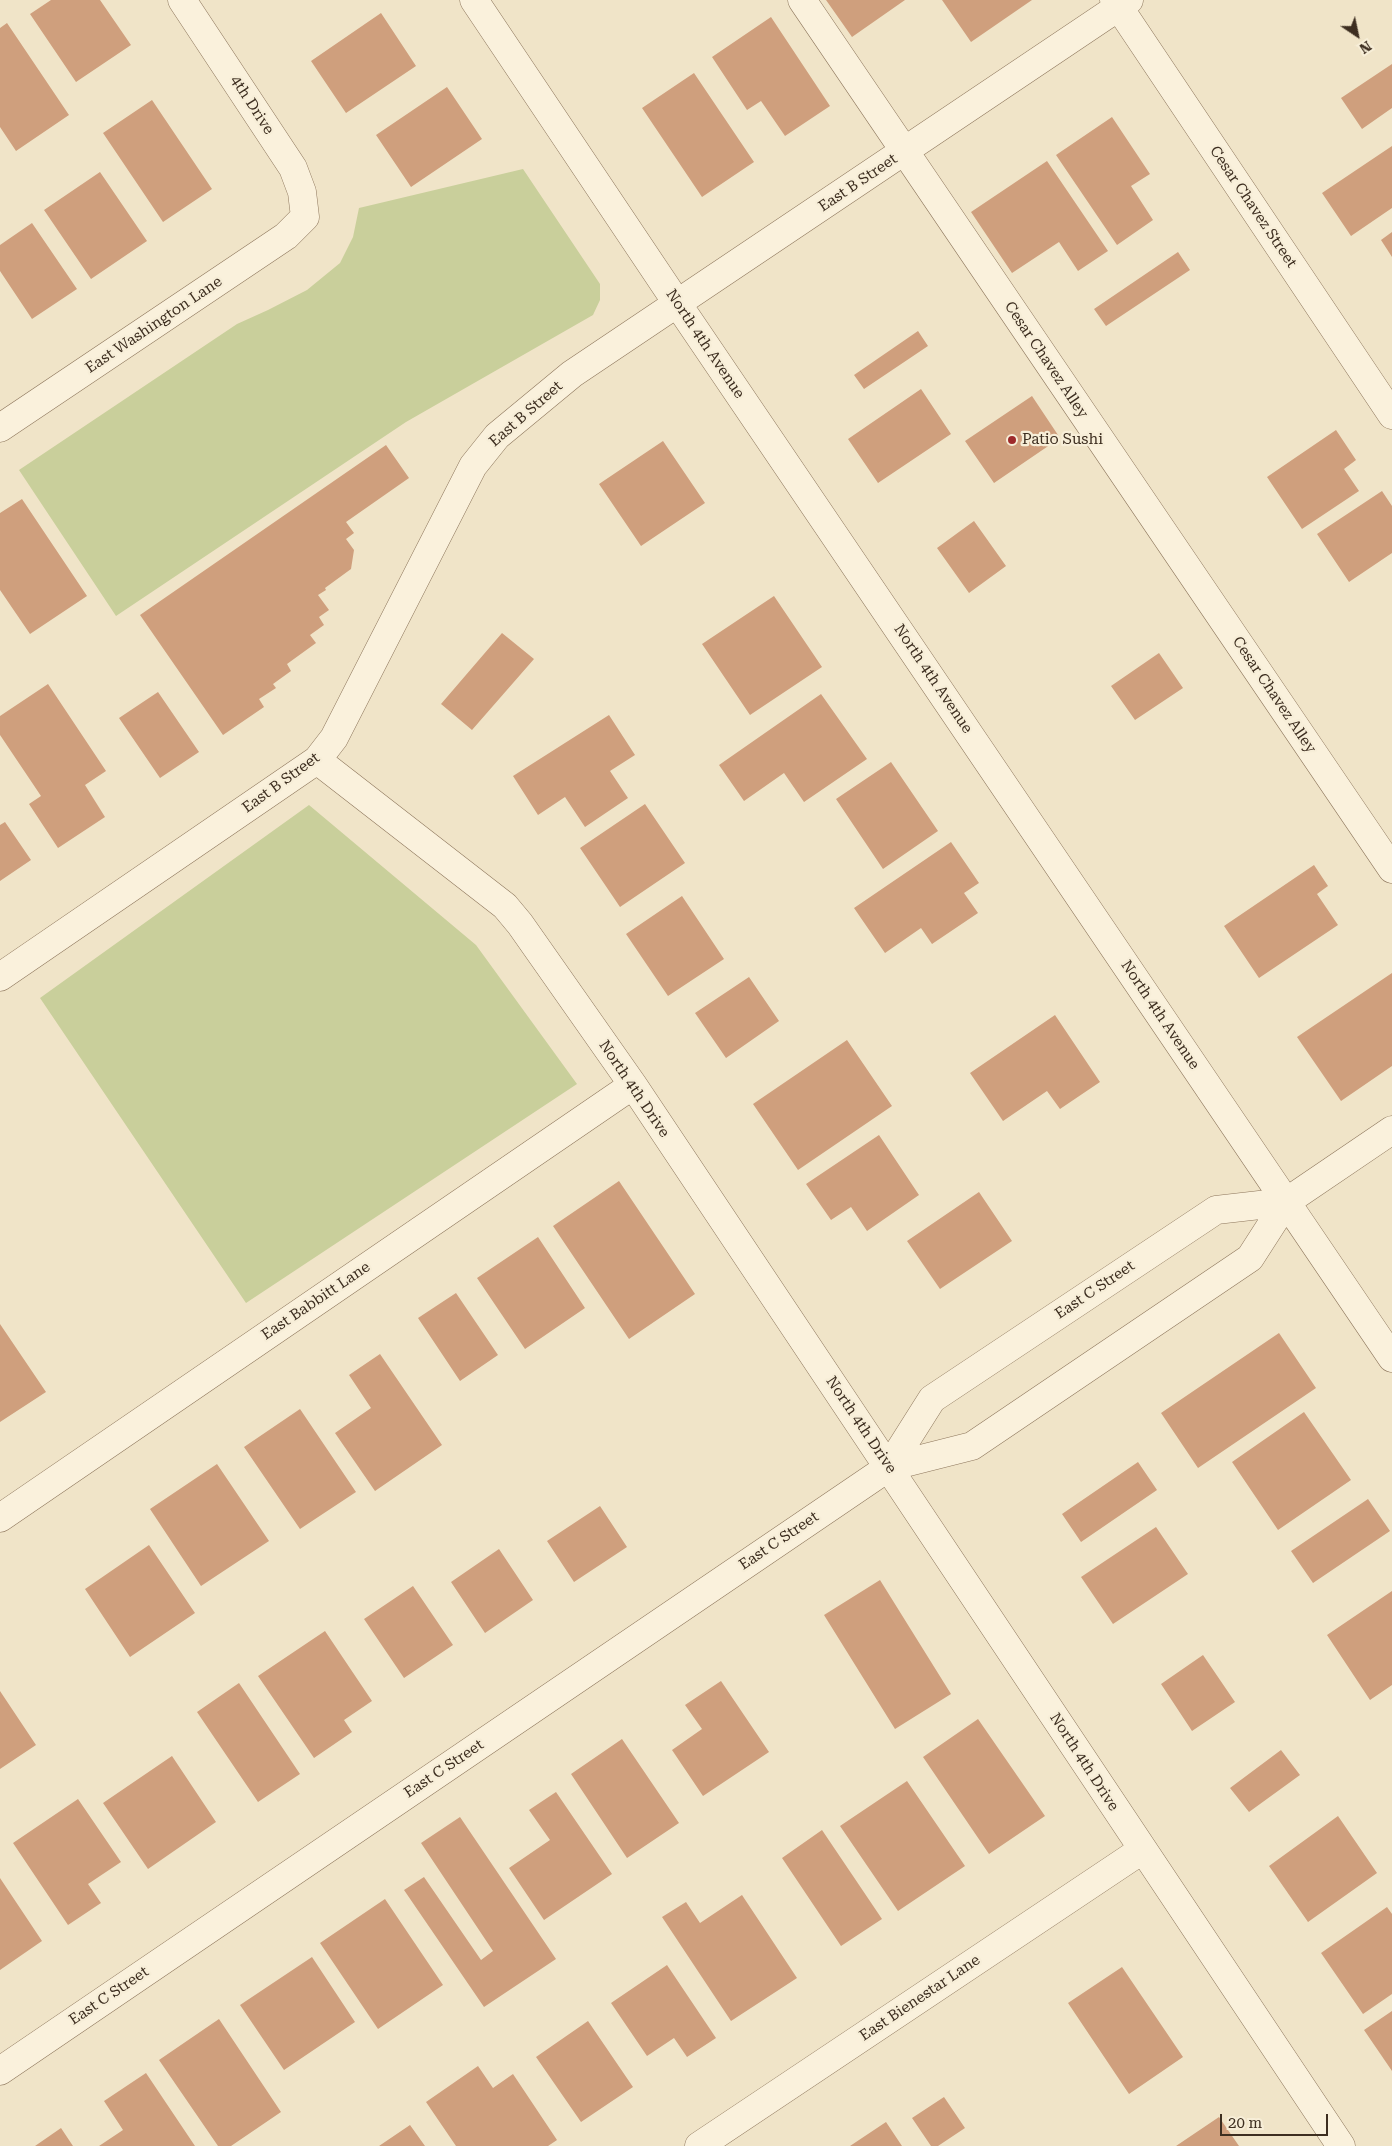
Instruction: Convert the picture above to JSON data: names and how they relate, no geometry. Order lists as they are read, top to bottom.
{
  "streets": {
    "street": [
      "4th Drive",
      "East B Street",
      "Cesar Chavez Street",
      "East Washington Lane",
      "North 4th Avenue",
      "Cesar Chavez Alley",
      "North 4th Drive",
      "East C Street",
      "East Babbitt Lane",
      "East Bienestar Lane"
    ]
  },
  "crossings": [
    ["4th Drive", "East Washington Lane"],
    ["East B Street", "Cesar Chavez Street"],
    ["East B Street", "North 4th Avenue"],
    ["East B Street", "Cesar Chavez Alley"],
    ["East B Street", "North 4th Drive"],
    ["North 4th Avenue", "East C Street"],
    ["North 4th Drive", "East C Street"],
    ["North 4th Drive", "East Babbitt Lane"],
    ["North 4th Drive", "East Bienestar Lane"]
  ],
  "places": ["Patio Sushi"],
  "scale_bar": "20 m",
  "north": "bottom right"
}
